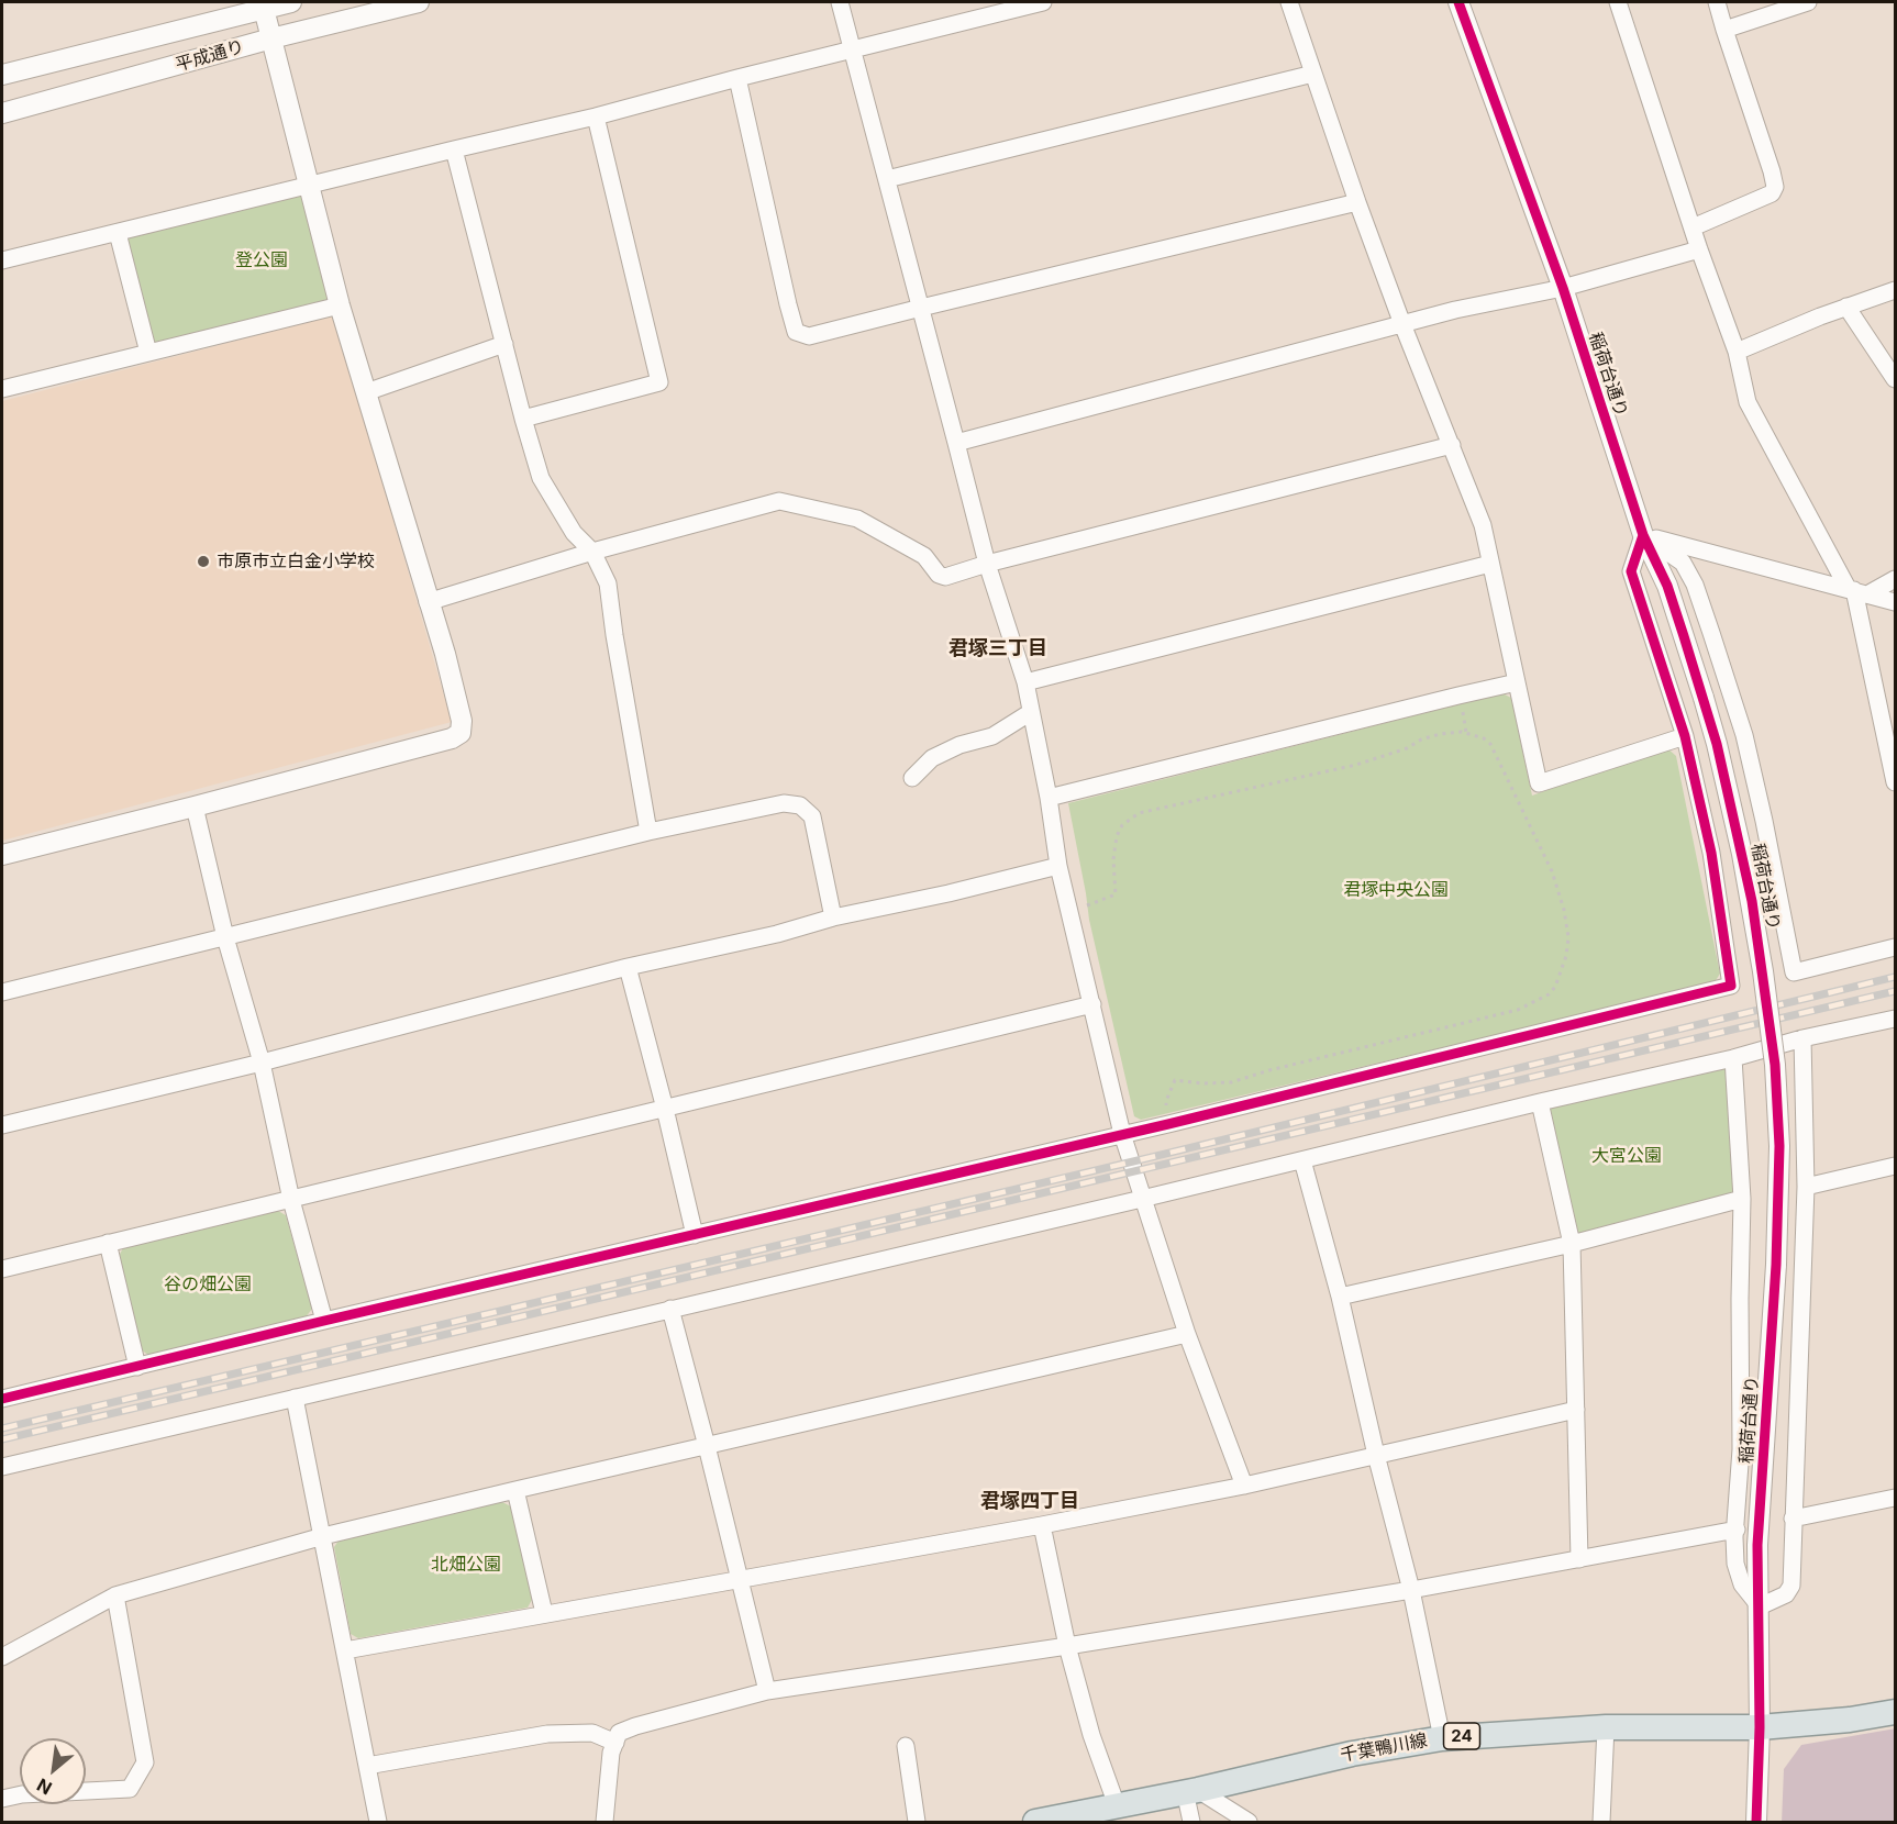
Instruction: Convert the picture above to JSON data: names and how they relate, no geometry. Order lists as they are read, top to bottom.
{
  "streets": {
    "main road": ["24", "千葉鴨川線"],
    "street": ["平成通り", "稲荷台通り"]
  },
  "crossings": [
    ["稲荷台通り", "千葉鴨川線"]
  ],
  "districts": ["君塚三丁目", "君塚四丁目"],
  "parks": [
    "登公園",
    "君塚中央公園",
    "大宮公園",
    "谷の畑公園",
    "北畑公園"
  ],
  "places": ["市原市立白金小学校"],
  "north": "bottom left"
}
